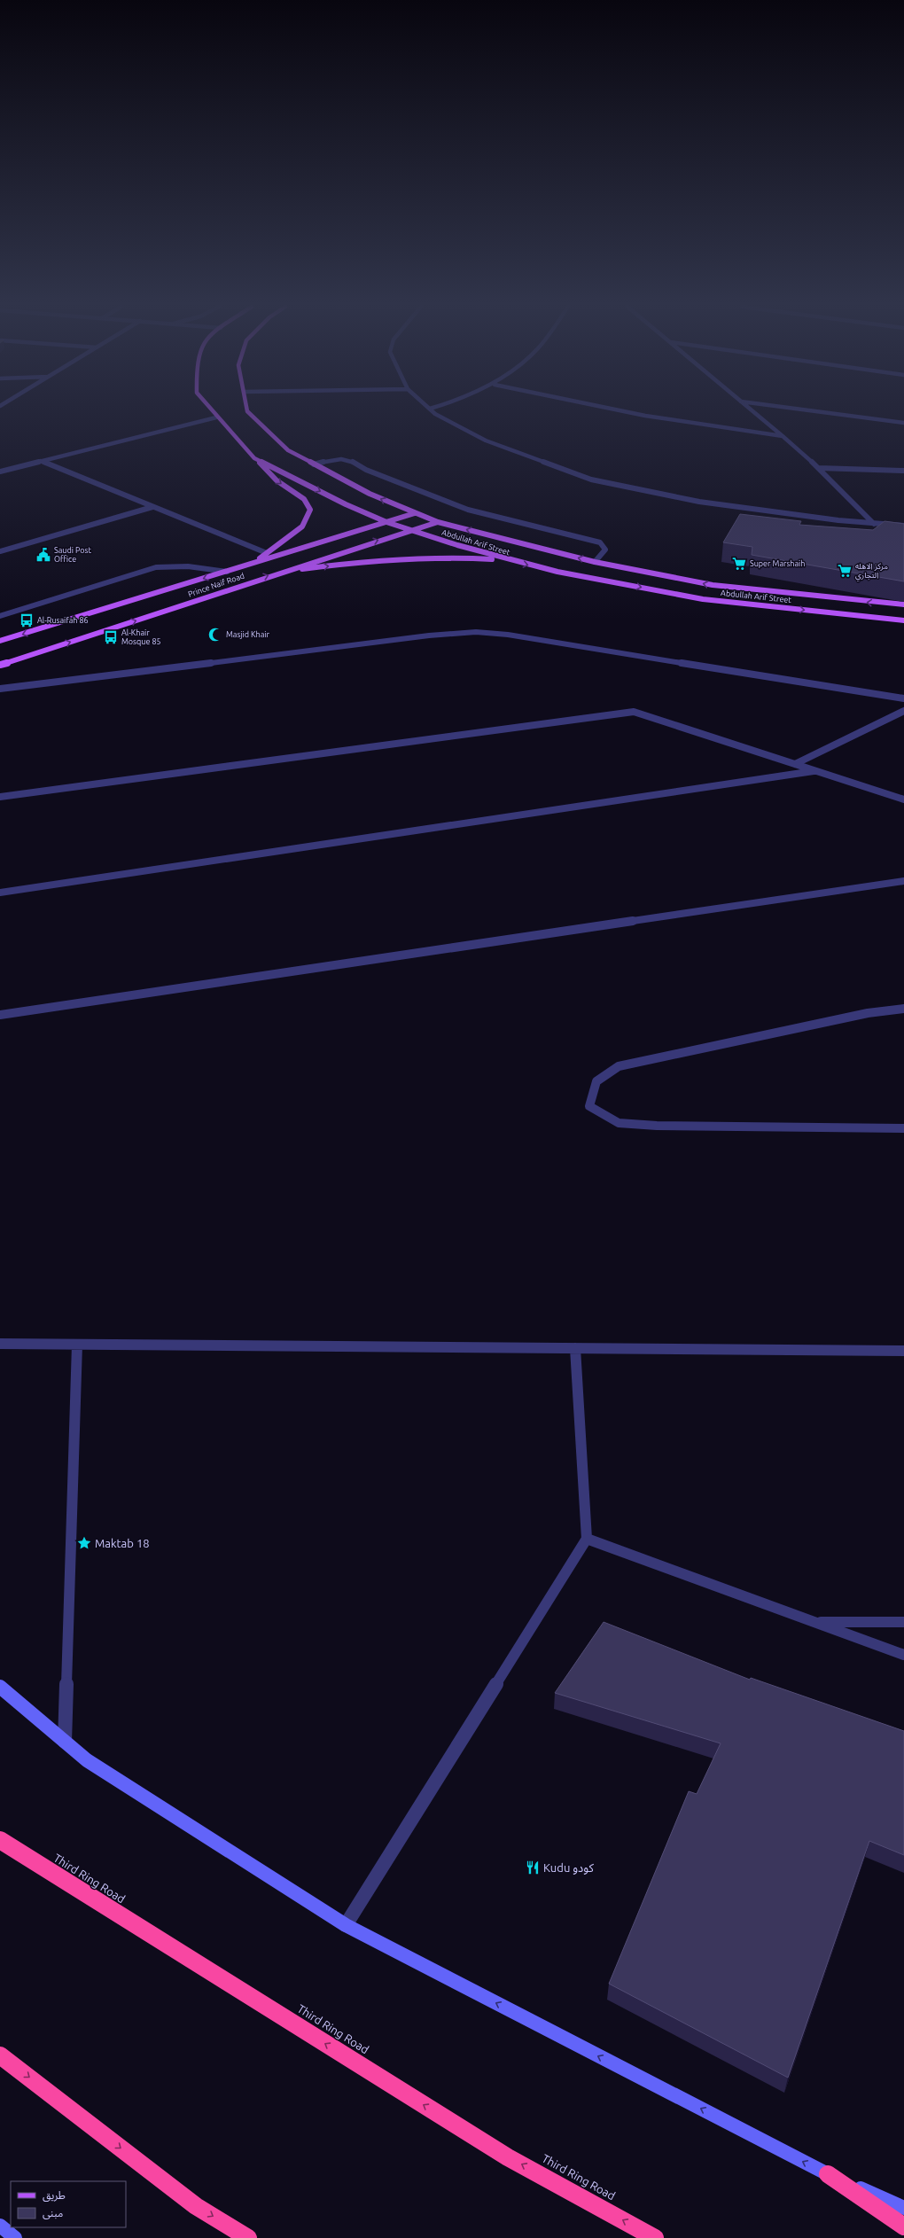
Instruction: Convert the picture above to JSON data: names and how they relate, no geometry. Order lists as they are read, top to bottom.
{
  "streets": {
    "highway": ["Third Ring Road"],
    "main road": ["Abdullah Arif Street", "Prince Naif Road"]
  },
  "crossings": [
    ["Abdullah Arif Street", "Prince Naif Road"]
  ],
  "one_way": ["Third Ring Road"],
  "places": {
    "public building": ["Saudi Post Office"],
    "supermarket": ["Super Marshaih", "مركز الاهله التجاري"],
    "bus stop": ["Al-Rusaifah 86", "Al-Khair Mosque 85"],
    "mosque": ["Masjid Khair"],
    "place": ["Maktab 18"],
    "restaurant": ["Kudu كودو"]
  },
  "legend": ["طريق", "مبنى"]
}
